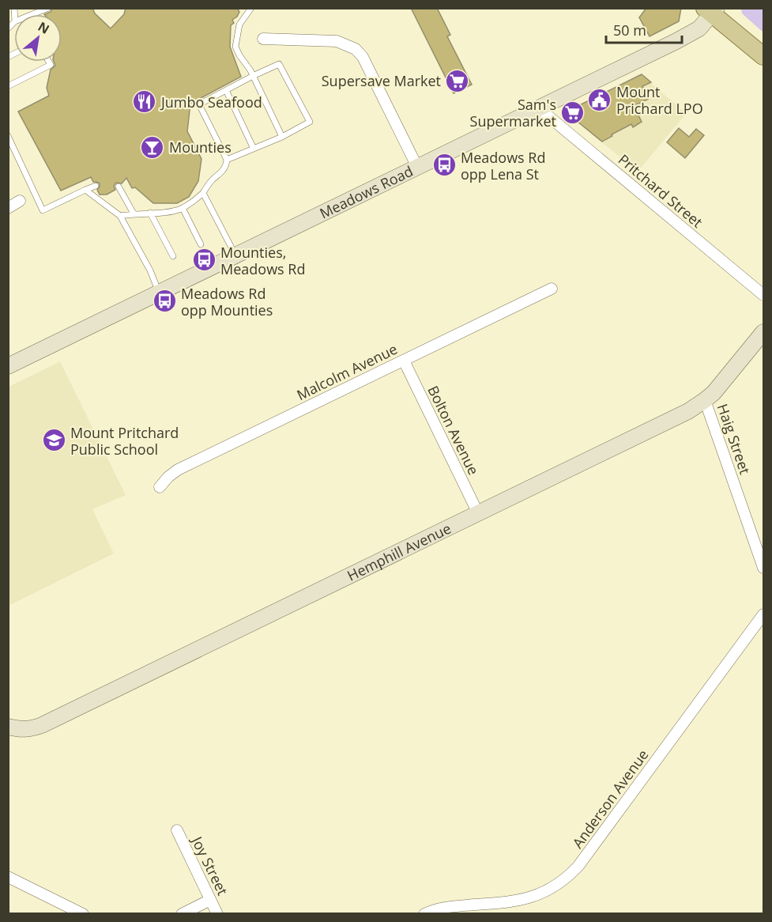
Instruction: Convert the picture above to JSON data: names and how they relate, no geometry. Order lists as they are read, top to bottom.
{
  "streets": {
    "street": [
      "Pritchard Street",
      "Meadows Road",
      "Malcolm Avenue",
      "Bolton Avenue",
      "Haig Street",
      "Hemphill Avenue",
      "Anderson Avenue",
      "Joy Street"
    ]
  },
  "crossings": [
    ["Pritchard Street", "Meadows Road"],
    ["Malcolm Avenue", "Bolton Avenue"],
    ["Bolton Avenue", "Hemphill Avenue"],
    ["Haig Street", "Hemphill Avenue"]
  ],
  "places": {
    "supermarket": ["Supersave Market", "Sam's Supermarket"],
    "public building": ["Mount Prichard LPO"],
    "restaurant": ["Jumbo Seafood"],
    "bar": ["Mounties"],
    "bus stop": ["Meadows Rd opp Lena St", "Mounties, Meadows Rd", "Meadows Rd opp Mounties"],
    "school or university": ["Mount Pritchard Public School"]
  },
  "scale_bar": "50 m",
  "north": "top right"
}
